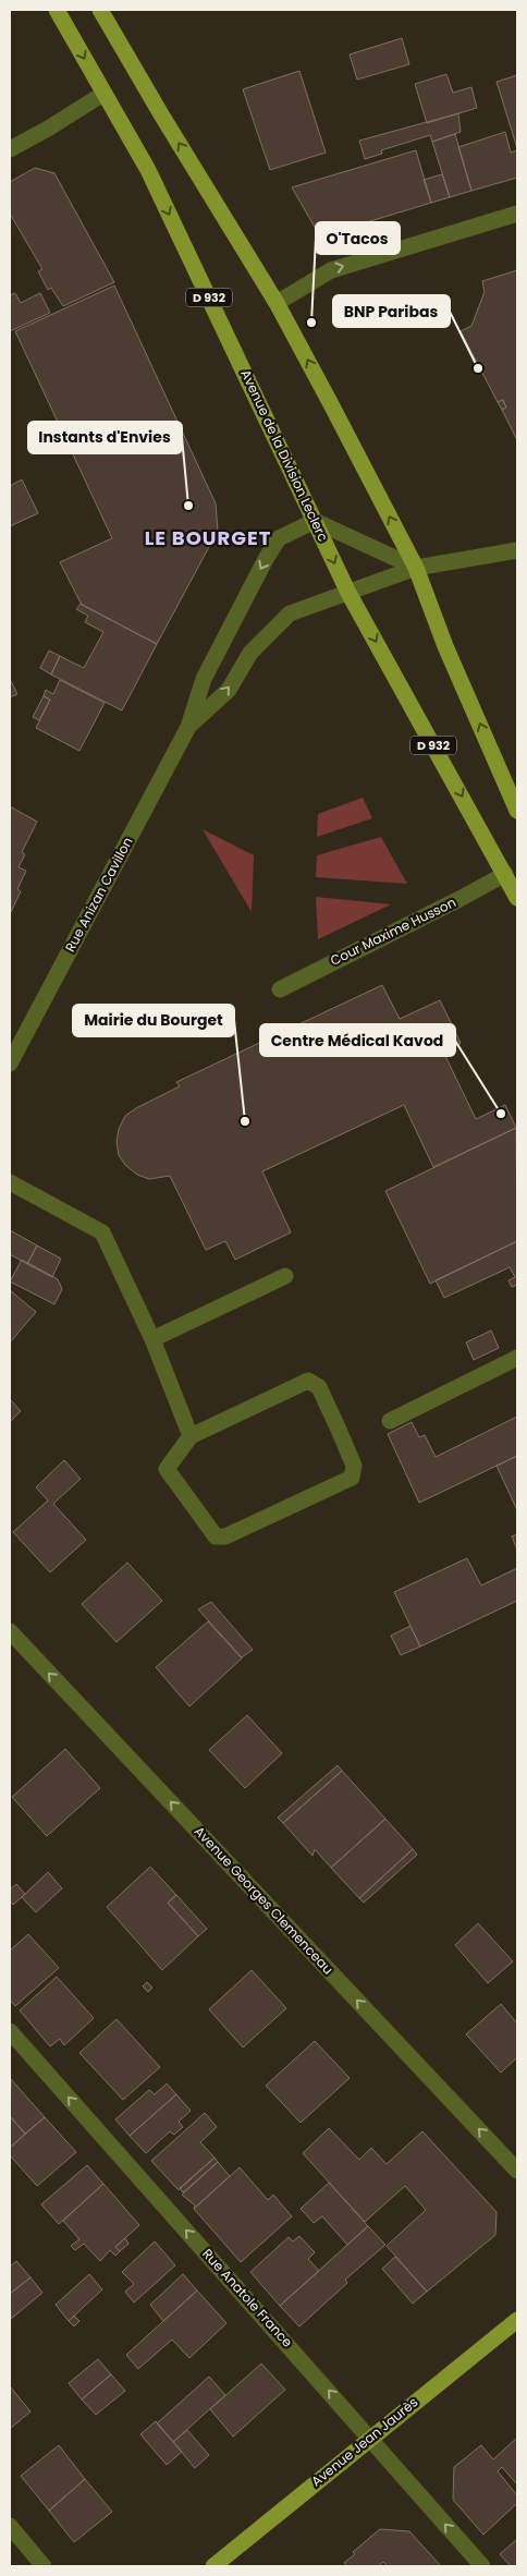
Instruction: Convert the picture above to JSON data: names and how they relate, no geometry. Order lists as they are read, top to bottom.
{
  "streets": {
    "main road": ["D 932", "Avenue de la Division Leclerc", "Avenue Jean Jaurès"],
    "street": [
      "Rue Anizan Cavillon",
      "Cour Maxime Husson",
      "Avenue Georges Clemenceau",
      "Rue Anatole France"
    ]
  },
  "crossings": [
    ["Avenue de la Division Leclerc", "Rue Anizan Cavillon"],
    ["Avenue de la Division Leclerc", "Cour Maxime Husson"],
    ["Rue Anatole France", "Avenue Jean Jaurès"]
  ],
  "one_way": ["Avenue Georges Clemenceau", "Rue Anatole France"],
  "districts": ["LE BOURGET"],
  "places": [
    "O'Tacos",
    "BNP Paribas",
    "Instants d'Envies",
    "Centre Médical Kavod",
    "Mairie du Bourget"
  ]
}
